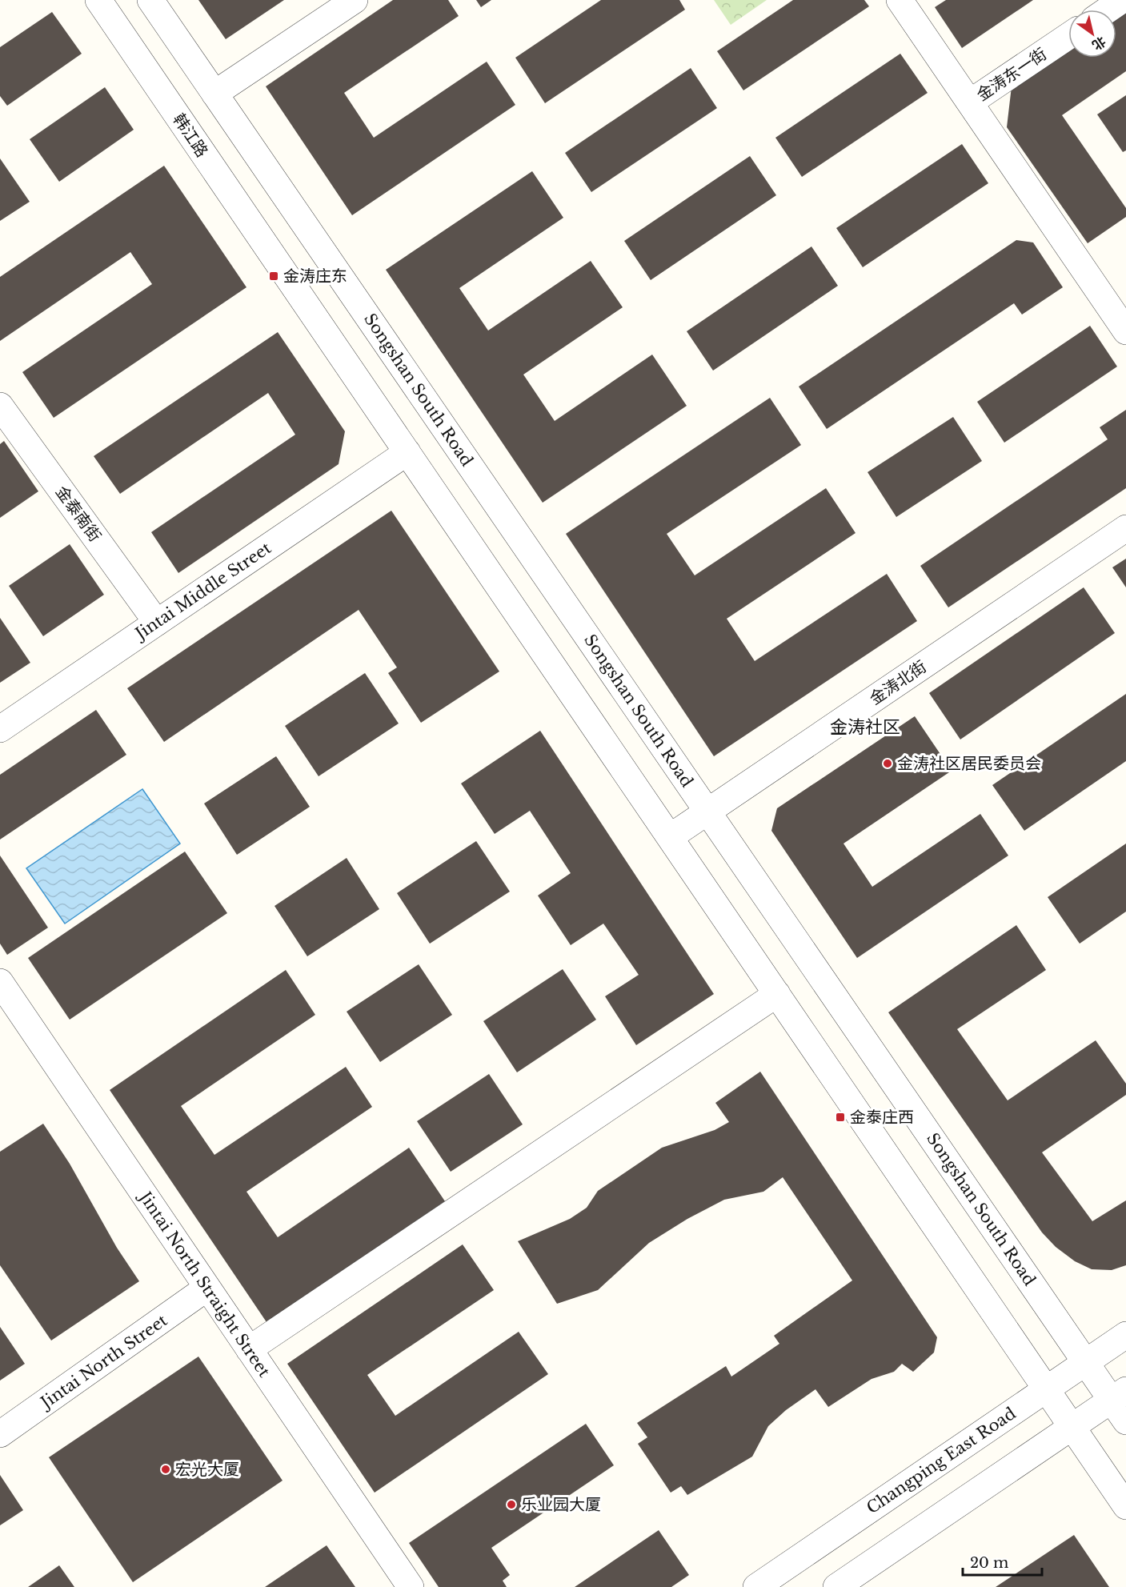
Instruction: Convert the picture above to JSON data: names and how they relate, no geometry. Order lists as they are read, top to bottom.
{
  "streets": {
    "street": [
      "金涛东一街",
      "韩江路",
      "Songshan South Road",
      "金泰南街",
      "Jintai Middle Street",
      "金涛北街",
      "Jintai North Straight Street",
      "Jintai North Street",
      "Changping East Road"
    ]
  },
  "crossings": [
    ["韩江路", "Jintai Middle Street"],
    ["Songshan South Road", "金涛北街"],
    ["Songshan South Road", "Changping East Road"],
    ["金泰南街", "Jintai Middle Street"],
    ["Jintai North Straight Street", "Jintai North Street"]
  ],
  "districts": ["金涛社区"],
  "places": {
    "transit": ["金涛庄东", "金泰庄西"],
    "other": ["金涛社区居民委员会", "宏光大厦", "乐业园大厦"]
  },
  "scale_bar": "20 m",
  "north": "bottom right"
}
